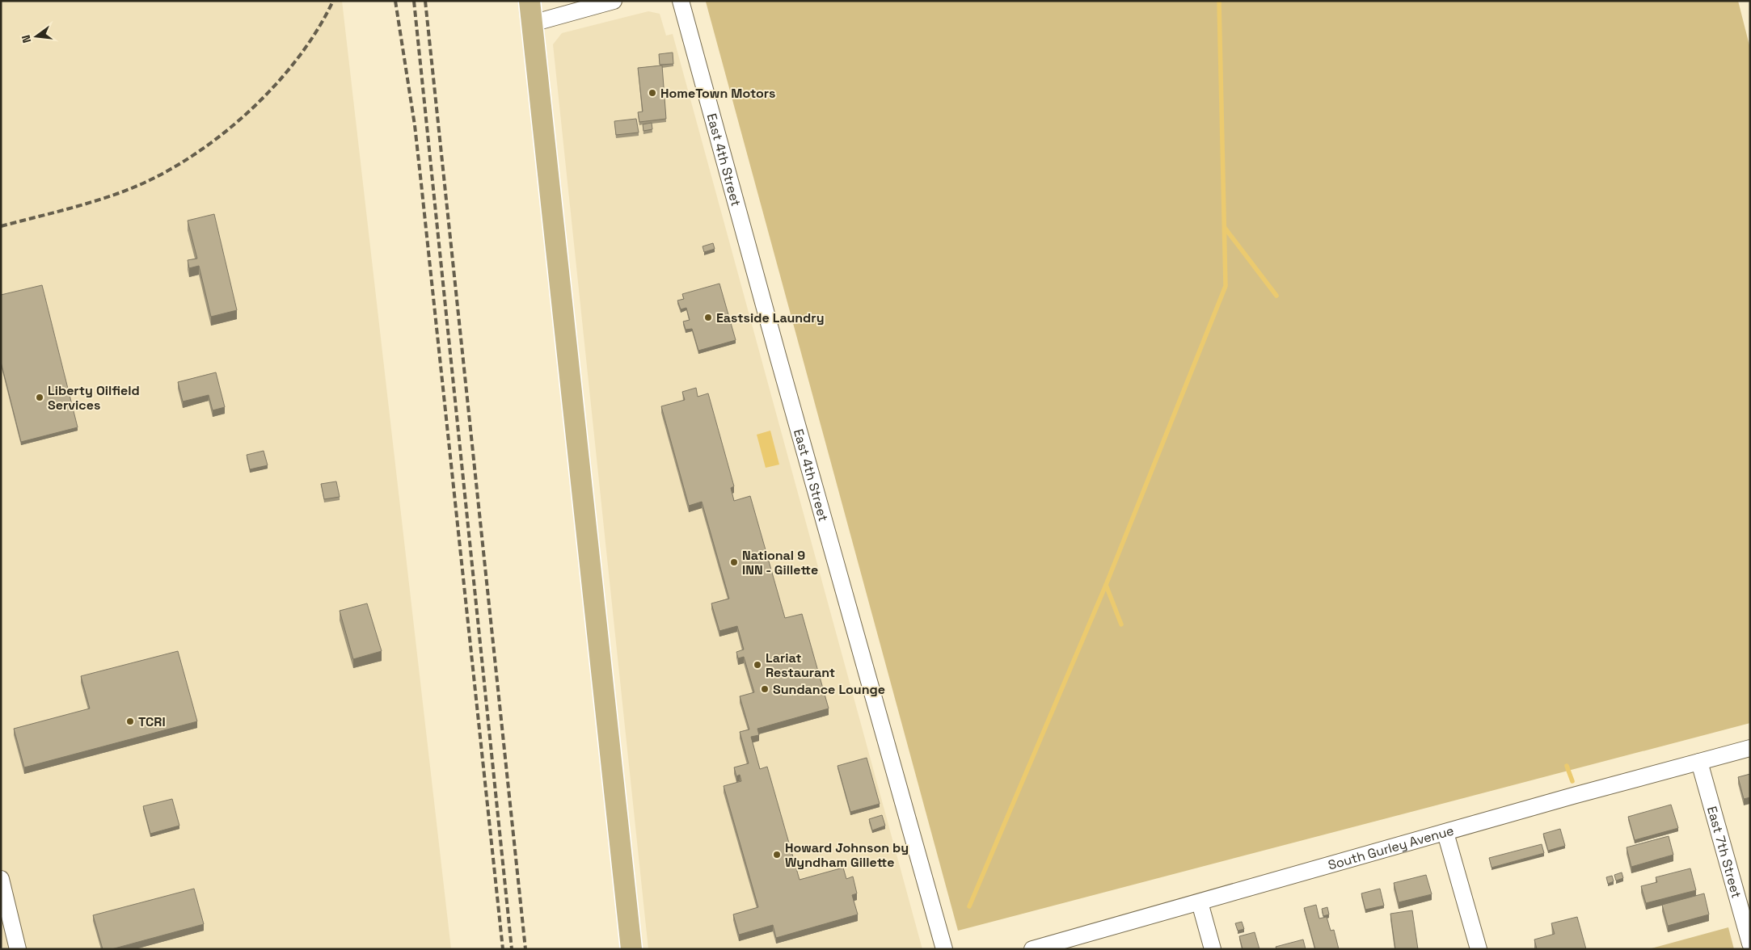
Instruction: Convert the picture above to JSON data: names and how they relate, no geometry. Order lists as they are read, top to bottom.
{
  "streets": {
    "street": ["East 4th Street", "South Gurley Avenue", "East 7th Street"]
  },
  "crossings": [
    ["South Gurley Avenue", "East 7th Street"]
  ],
  "places": [
    "HomeTown Motors",
    "Eastside Laundry",
    "Liberty Oilfield Services",
    "National 9 INN - Gillette",
    "Lariat Restaurant",
    "Sundance Lounge",
    "TCRI",
    "Howard Johnson by Wyndham Gillette"
  ],
  "north": "left"
}
